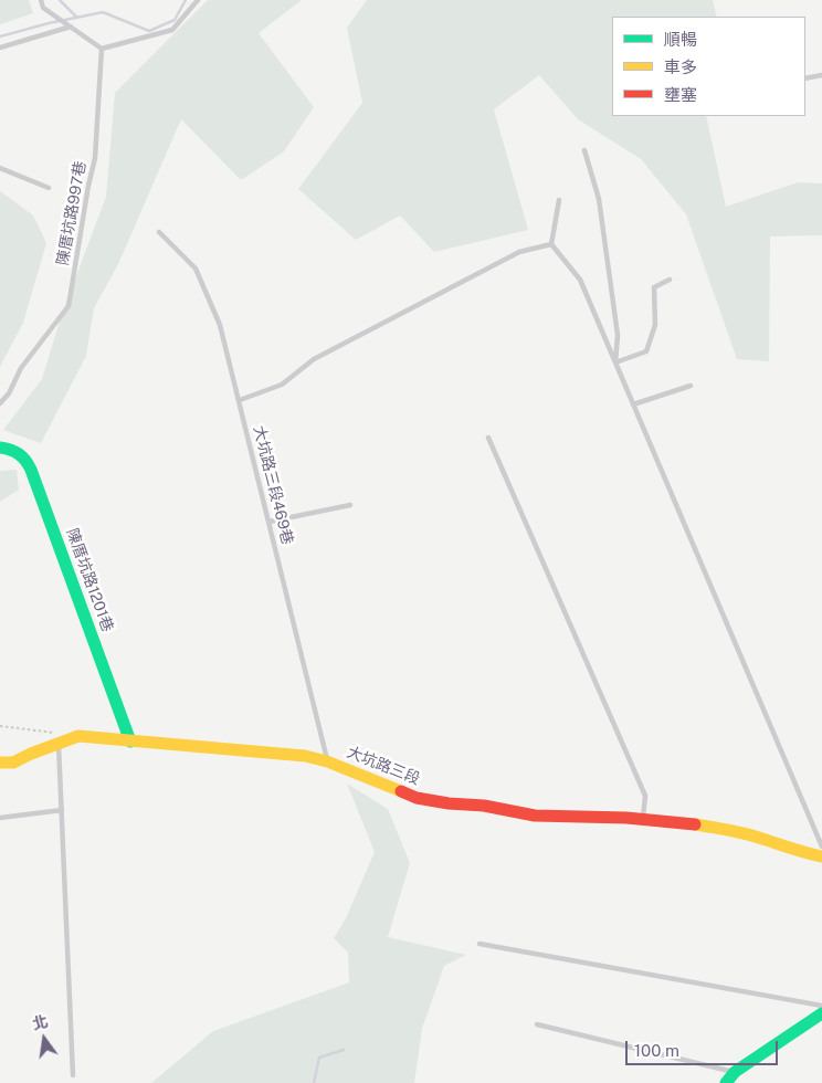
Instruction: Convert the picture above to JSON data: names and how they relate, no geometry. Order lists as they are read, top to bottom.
{
  "streets": {
    "street": ["陳厝坑路1201巷", "大坑路三段"],
    "lane": ["陳厝坑路997巷", "大坑路三段469巷"]
  },
  "crossings": [
    ["大坑路三段469巷", "大坑路三段"],
    ["陳厝坑路1201巷", "大坑路三段"]
  ],
  "legend": ["順暢", "車多", "壅塞"],
  "scale_bar": "100 m",
  "north": "top"
}
